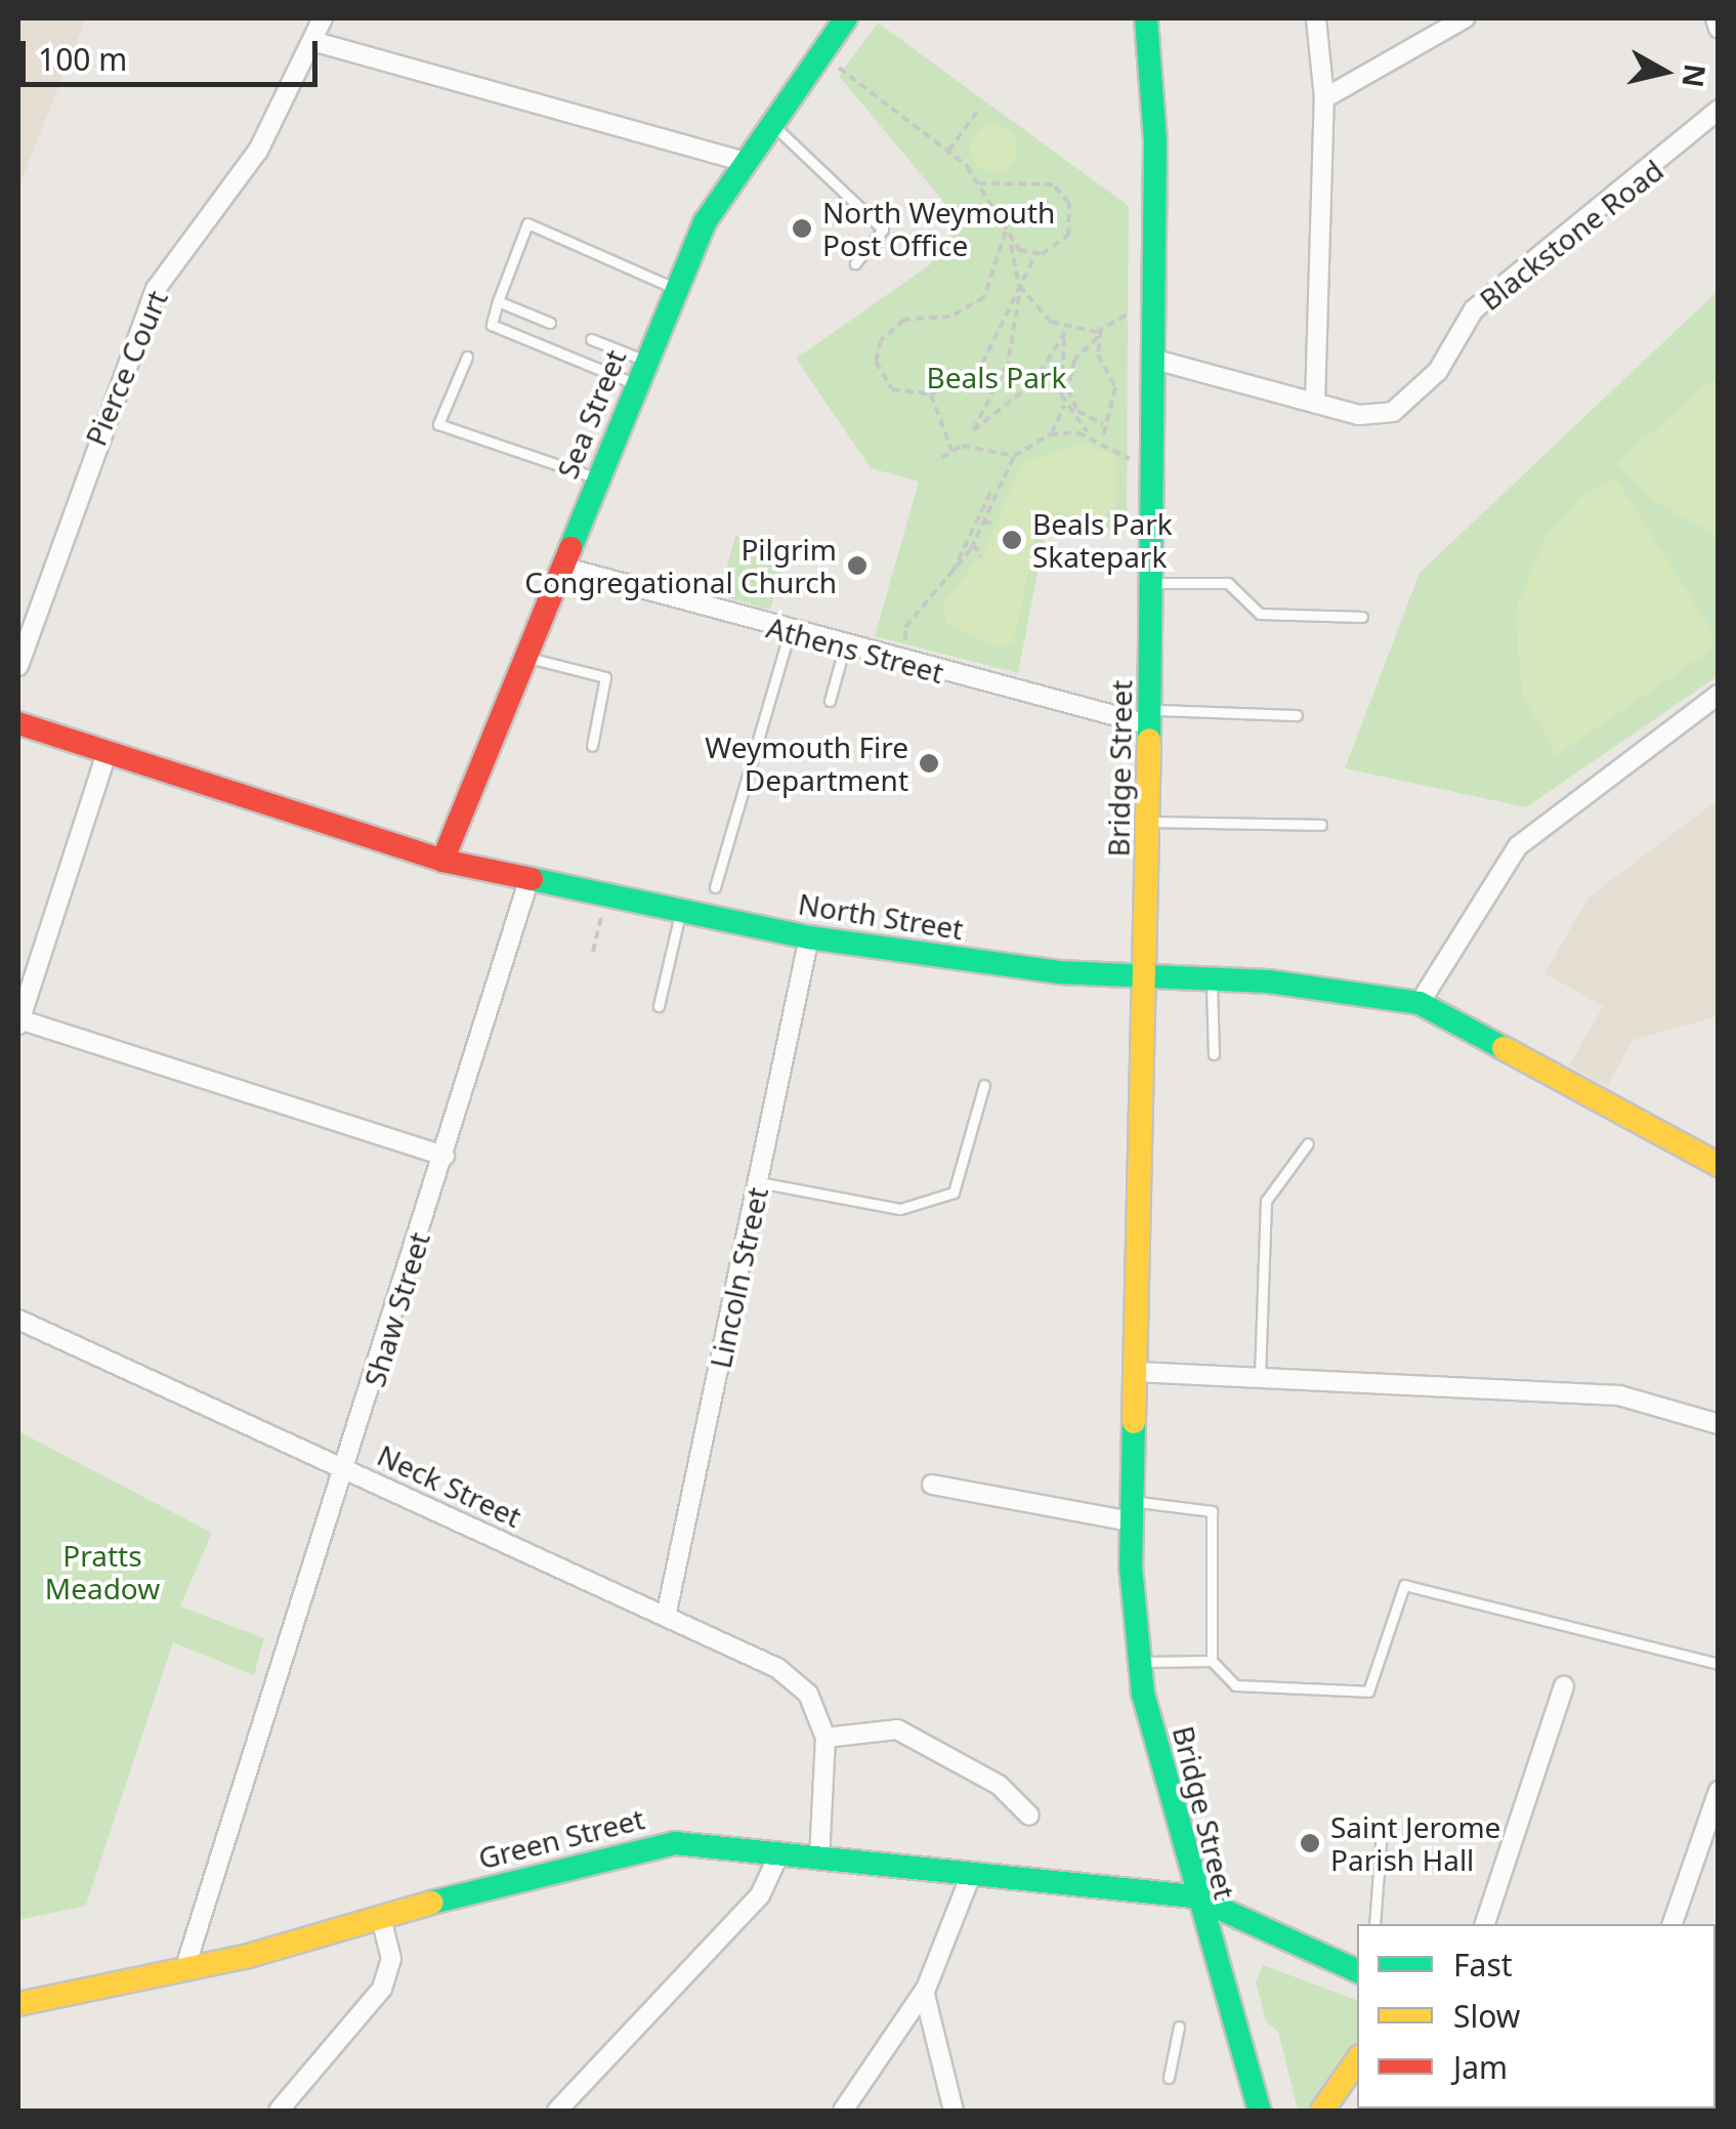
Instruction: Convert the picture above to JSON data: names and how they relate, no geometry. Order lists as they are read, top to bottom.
{
  "streets": {
    "main road": [
      "Sea Street",
      "Bridge Street",
      "North Street",
      "Green Street"
    ],
    "street": [
      "Blackstone Road",
      "Pierce Court",
      "Athens Street",
      "Lincoln Street",
      "Shaw Street",
      "Neck Street"
    ]
  },
  "crossings": [
    ["Blackstone Road", "Bridge Street"],
    ["Sea Street", "Athens Street"],
    ["Sea Street", "North Street"],
    ["Athens Street", "Bridge Street"],
    ["Bridge Street", "North Street"],
    ["Bridge Street", "Green Street"],
    ["North Street", "Lincoln Street"],
    ["North Street", "Shaw Street"],
    ["Lincoln Street", "Neck Street"],
    ["Shaw Street", "Neck Street"],
    ["Shaw Street", "Green Street"],
    ["Neck Street", "Green Street"]
  ],
  "parks": ["Beals Park", "Pratts Meadow"],
  "places": [
    "North Weymouth Post Office",
    "Beals Park Skatepark",
    "Pilgrim Congregational Church",
    "Weymouth Fire Department",
    "Saint Jerome Parish Hall"
  ],
  "legend": ["Fast", "Slow", "Jam"],
  "scale_bar": "100 m",
  "north": "right"
}
